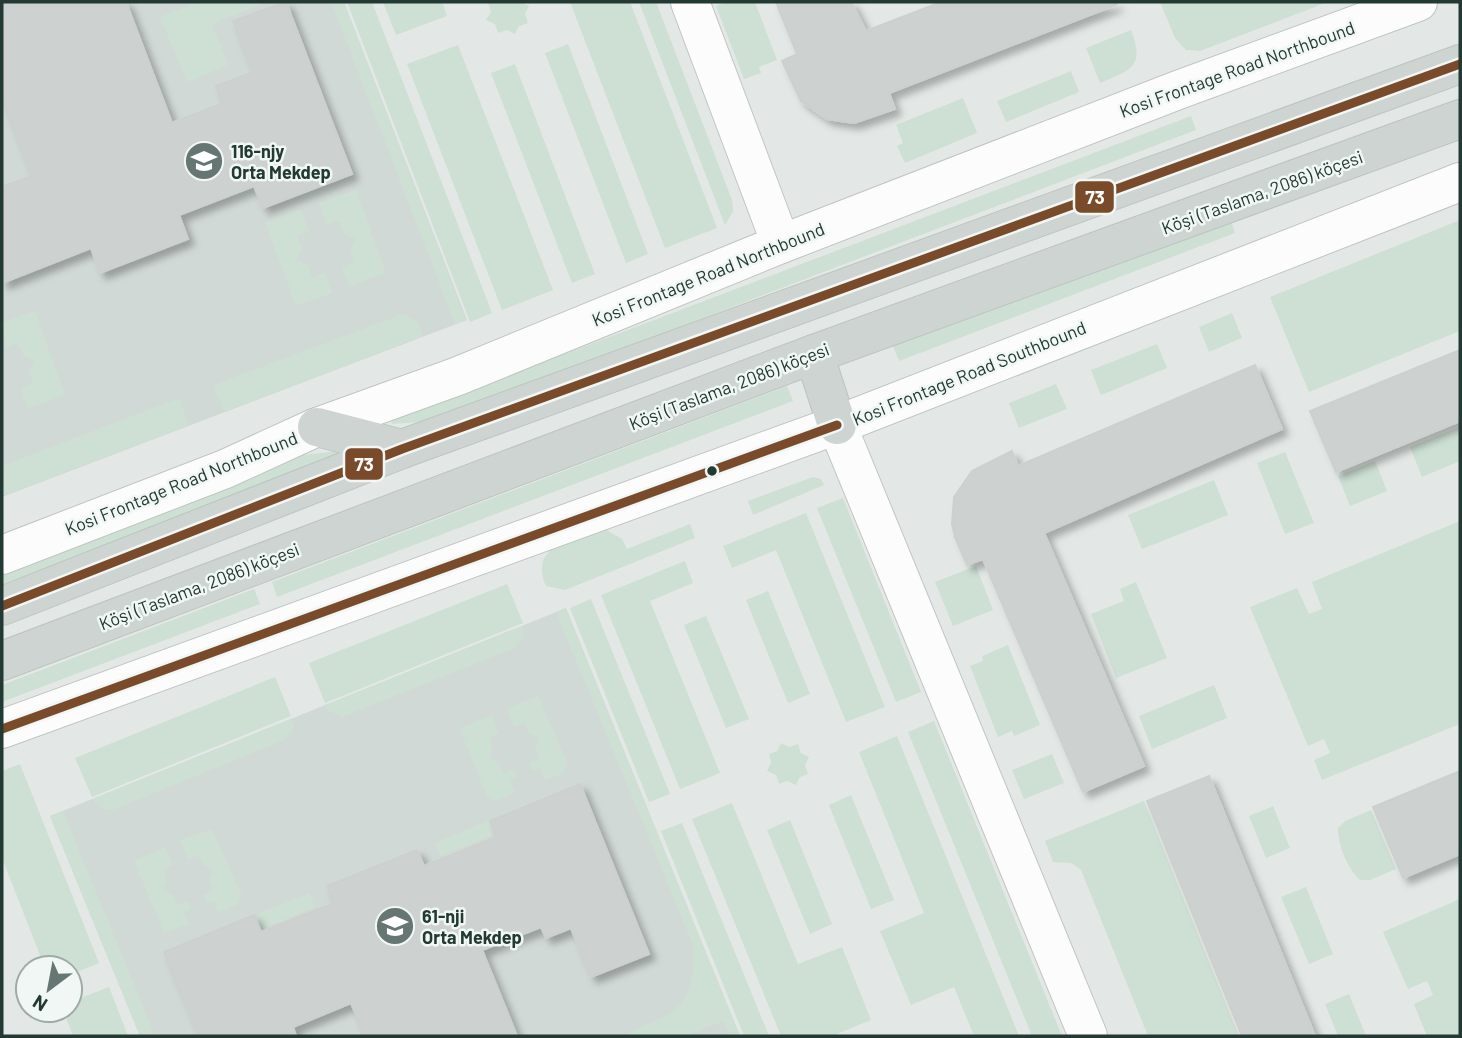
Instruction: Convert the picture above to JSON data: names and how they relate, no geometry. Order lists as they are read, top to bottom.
{
  "streets": {
    "main road": ["Köşi (Taslama, 2086) köçesi"],
    "street": ["Kosi Frontage Road Northbound", "Kosi Frontage Road Southbound"]
  },
  "places": {
    "school or university": ["116-njy Orta Mekdep", "61-nji Orta Mekdep"]
  },
  "lines": ["transit line 73"],
  "north": "bottom left"
}
